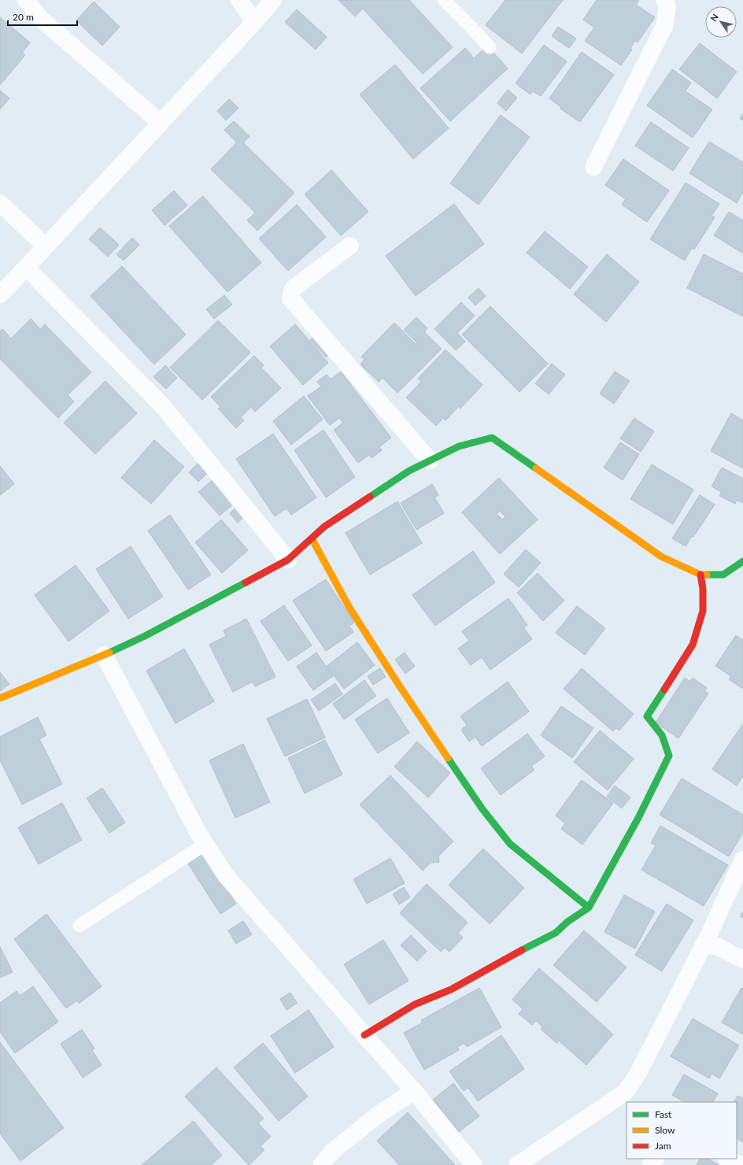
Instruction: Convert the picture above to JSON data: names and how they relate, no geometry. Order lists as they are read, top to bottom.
{
  "legend": ["Fast", "Slow", "Jam"],
  "scale_bar": "20 m",
  "north": "top left"
}
